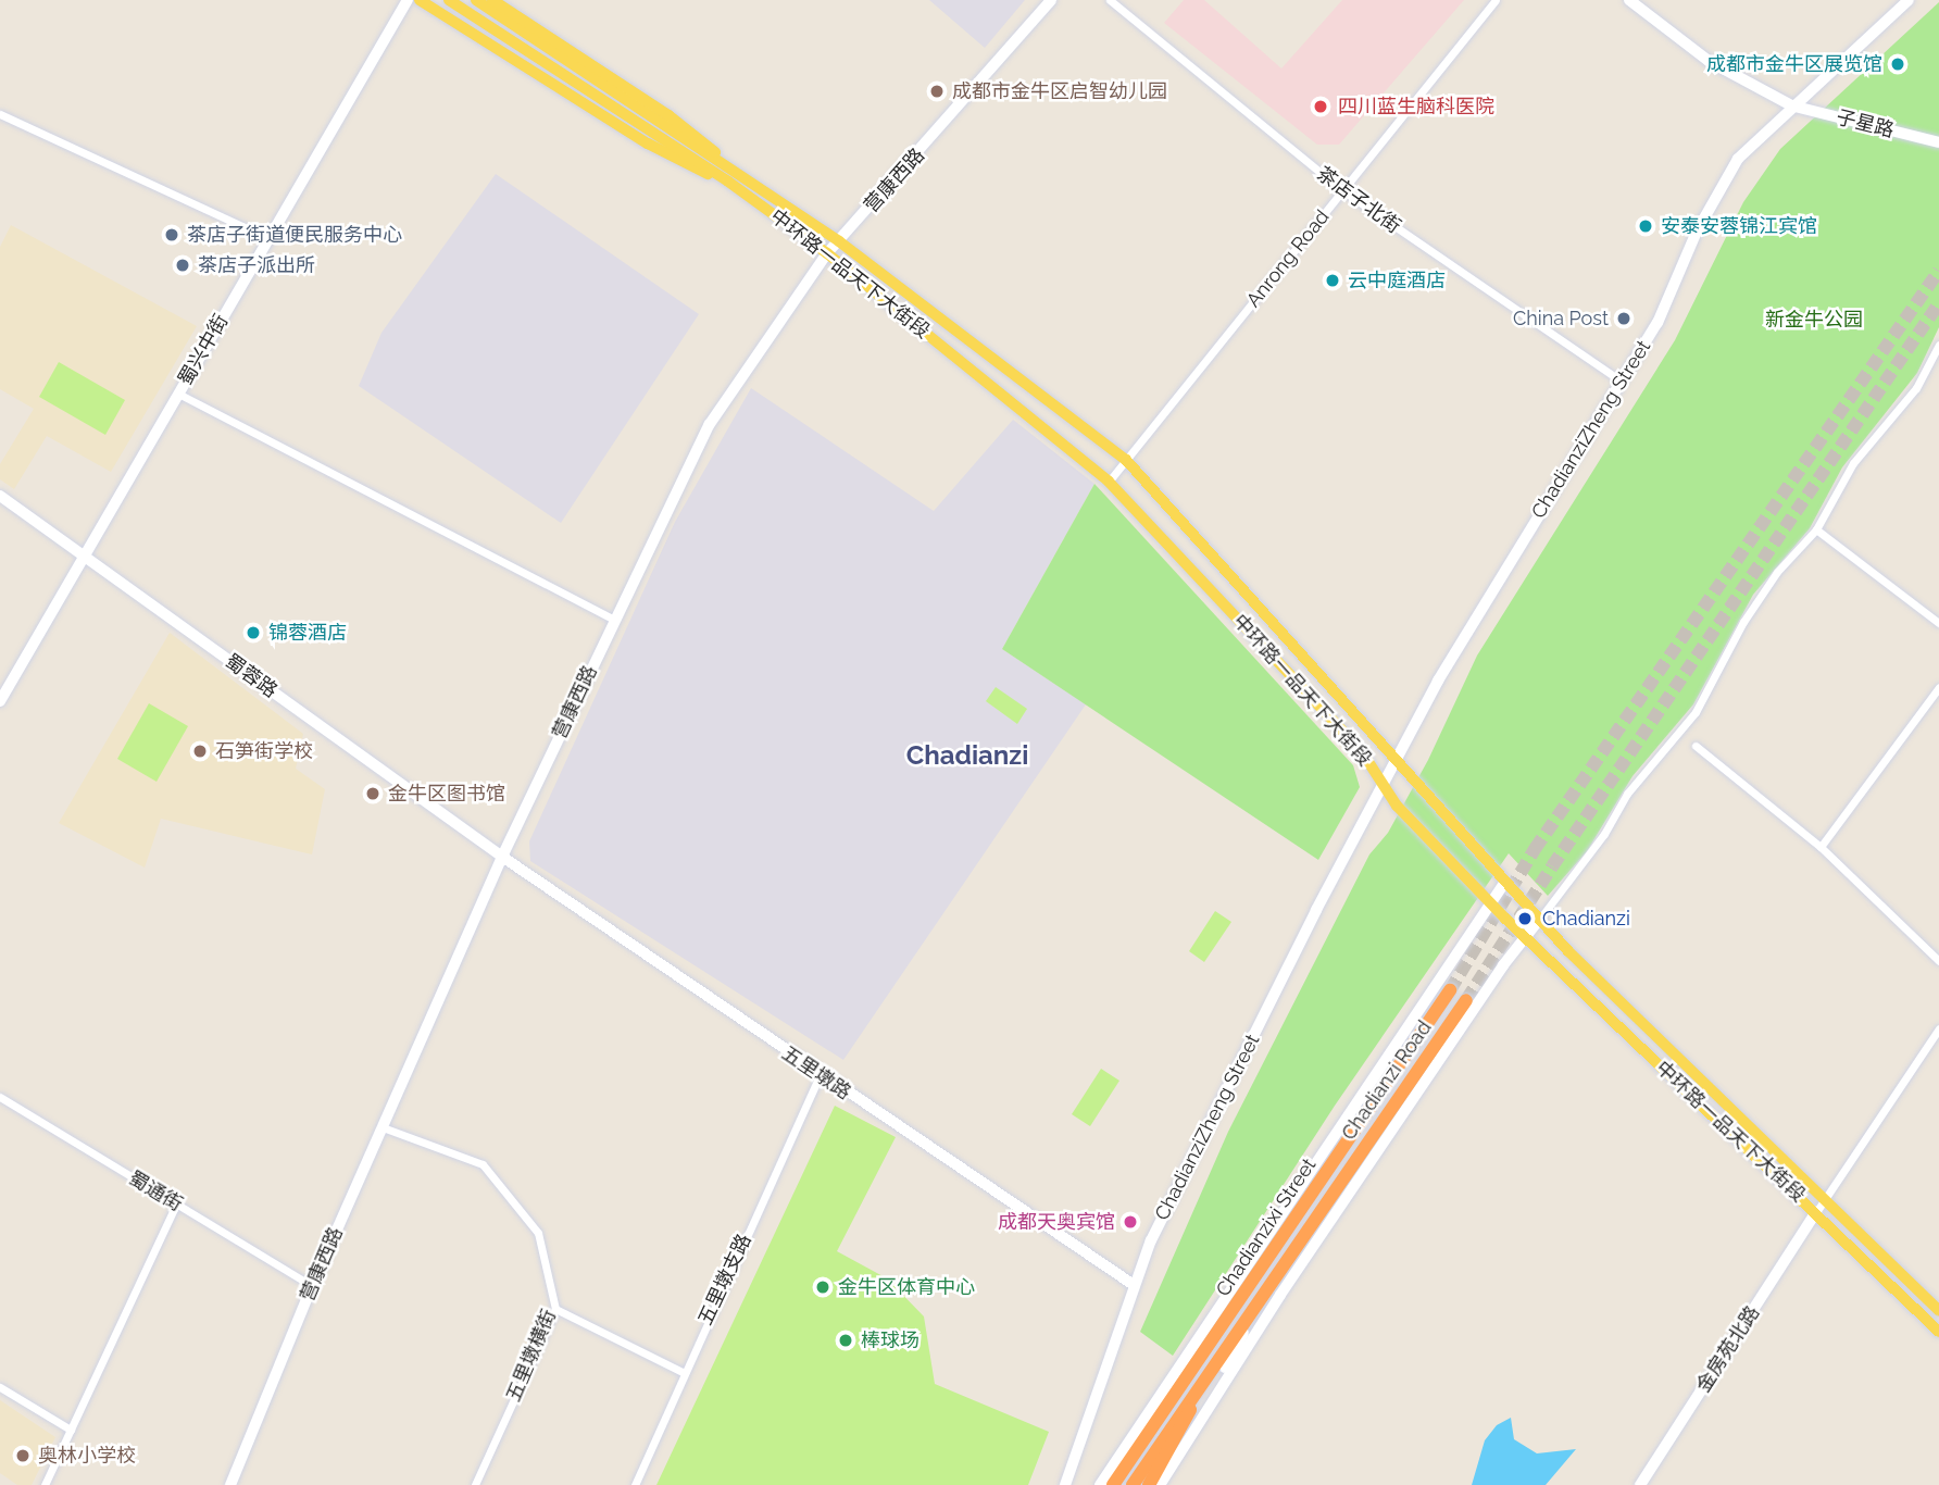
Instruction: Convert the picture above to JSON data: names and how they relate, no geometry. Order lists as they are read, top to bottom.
{
  "streets": {
    "highway": ["Chadianzi Road", "Chadianzixi Street"],
    "main road": ["中环路一品天下大街段"],
    "street": [
      "子星路",
      "营康西路",
      "茶店子北街",
      "Anrong Road",
      "蜀兴中街",
      "ChadianziZheng Street",
      "蜀蓉路",
      "五里墩路",
      "蜀通街",
      "五里墩支路",
      "金房苑北路",
      "五里墩横街"
    ]
  },
  "crossings": [
    ["子星路", "ChadianziZheng Street"],
    ["营康西路", "中环路一品天下大街段"],
    ["营康西路", "蜀蓉路"],
    ["营康西路", "五里墩路"],
    ["营康西路", "蜀通街"],
    ["营康西路", "五里墩横街"],
    ["茶店子北街", "Anrong Road"],
    ["茶店子北街", "ChadianziZheng Street"],
    ["Anrong Road", "中环路一品天下大街段"],
    ["中环路一品天下大街段", "ChadianziZheng Street"],
    ["中环路一品天下大街段", "金房苑北路"],
    ["蜀兴中街", "蜀蓉路"],
    ["ChadianziZheng Street", "五里墩路"],
    ["蜀蓉路", "五里墩路"],
    ["五里墩路", "五里墩支路"]
  ],
  "districts": ["Chadianzi"],
  "parks": ["新金牛公园"],
  "places": [
    "成都市金牛区展览馆",
    "成都市金牛区启智幼儿园",
    "四川蓝生脑科医院",
    "安泰安蓉锦江宾馆",
    "茶店子街道便民服务中心",
    "茶店子派出所",
    "云中庭酒店",
    "China Post",
    "锦蓉酒店",
    "石笋街学校",
    "金牛区图书馆",
    "Chadianzi",
    "成都天奥宾馆",
    "金牛区体育中心",
    "棒球场",
    "奥林小学校"
  ]
}
